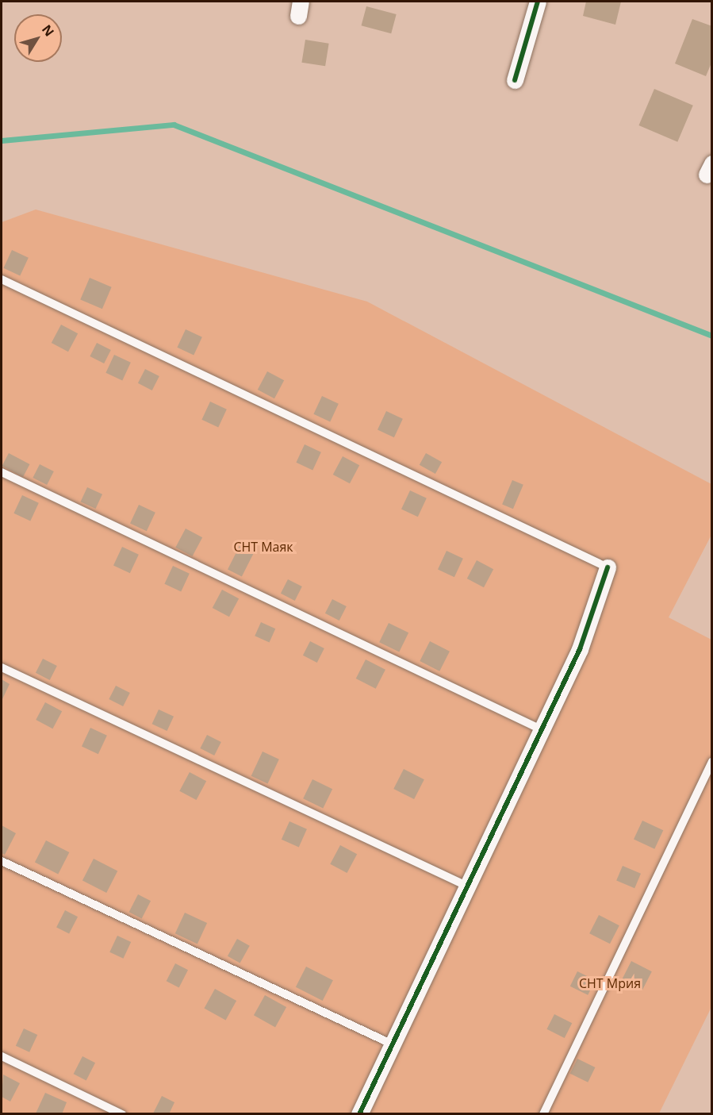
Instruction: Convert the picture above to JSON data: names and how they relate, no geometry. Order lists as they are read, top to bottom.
{
  "parks": ["СНТ Маяк", "СНТ Мрия"],
  "north": "top right"
}
